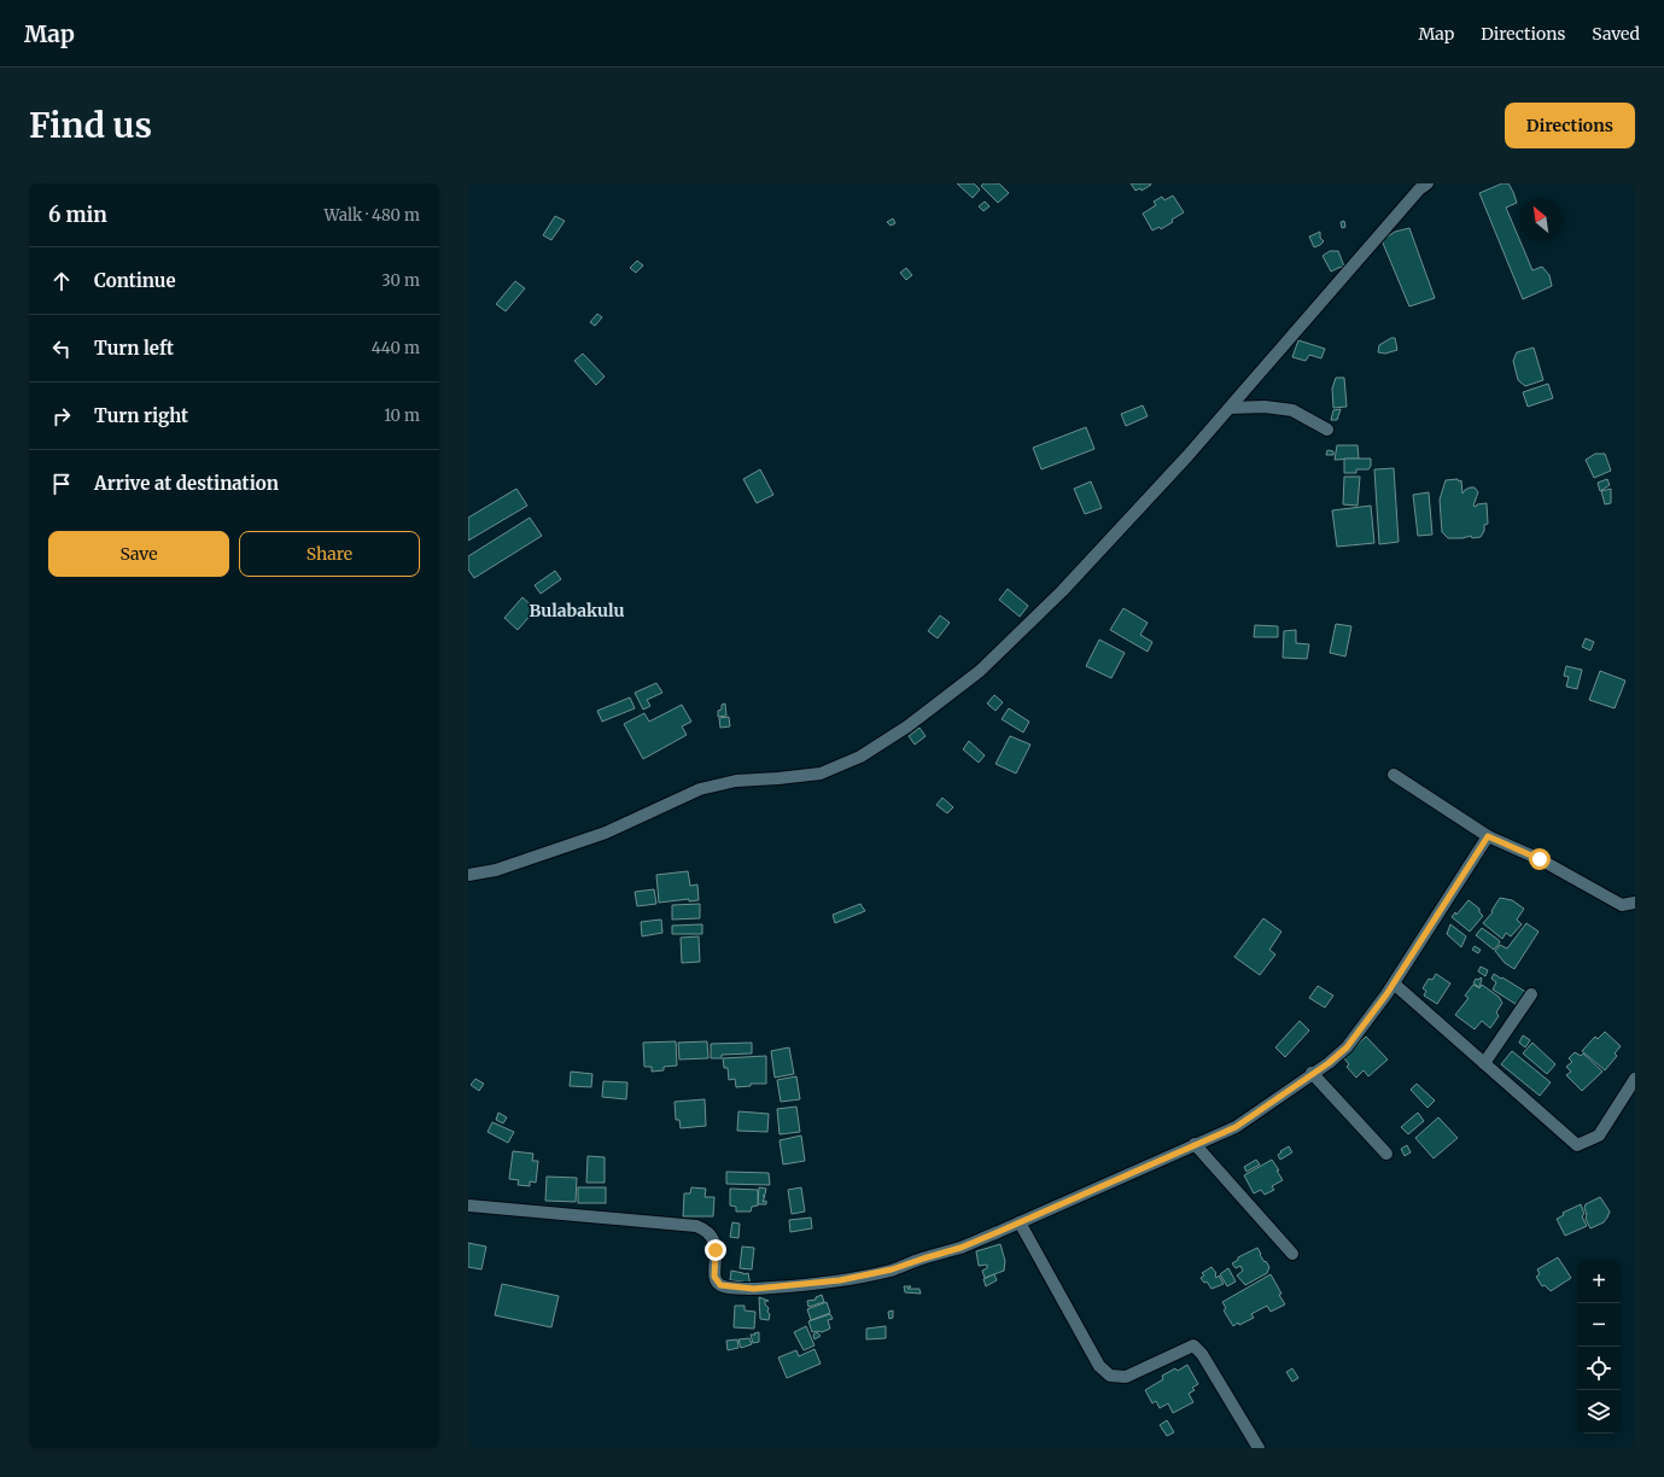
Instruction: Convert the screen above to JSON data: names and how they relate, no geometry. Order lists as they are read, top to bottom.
{
  "districts": ["Bulabakulu"],
  "north": "top left",
  "page": {
    "header": "Map",
    "nav": ["Map", "Directions", "Saved"],
    "buttons": [
      "Directions",
      ["Save", "Share"]
    ],
    "title": "Find us",
    "heading": ["6 min", "Walk · 480 m"],
    "list": [
      ["Continue", "30 m"],
      ["Turn left", "440 m"],
      ["Turn right", "10 m"],
      "Arrive at destination"
    ],
    "map_buttons": ["+", "−"]
  }
}
